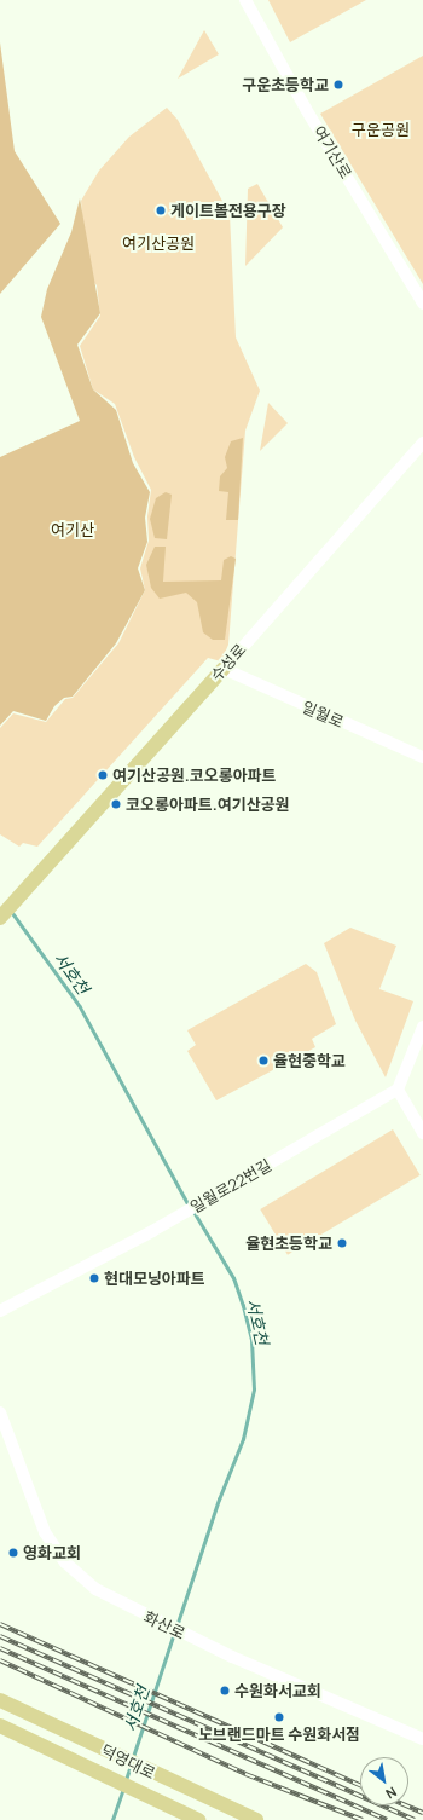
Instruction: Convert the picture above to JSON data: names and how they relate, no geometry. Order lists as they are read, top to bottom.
{
  "streets": {
    "main road": ["수성로", "덕영대로"],
    "street": [
      "여기산로",
      "일월로",
      "일월로22번길",
      "화산로"
    ]
  },
  "crossings": [
    ["수성로", "일월로"]
  ],
  "water": ["서호천"],
  "parks": ["구운공원", "여기산공원", "여기산"],
  "places": [
    "구운초등학교",
    "게이트볼전용구장",
    "여기산공원.코오롱아파트",
    "코오롱아파트.여기산공원",
    "율현중학교",
    "율현초등학교",
    "현대모닝아파트",
    "영화교회",
    "수원화서교회",
    "노브랜드마트 수원화서점"
  ],
  "north": "bottom right"
}
